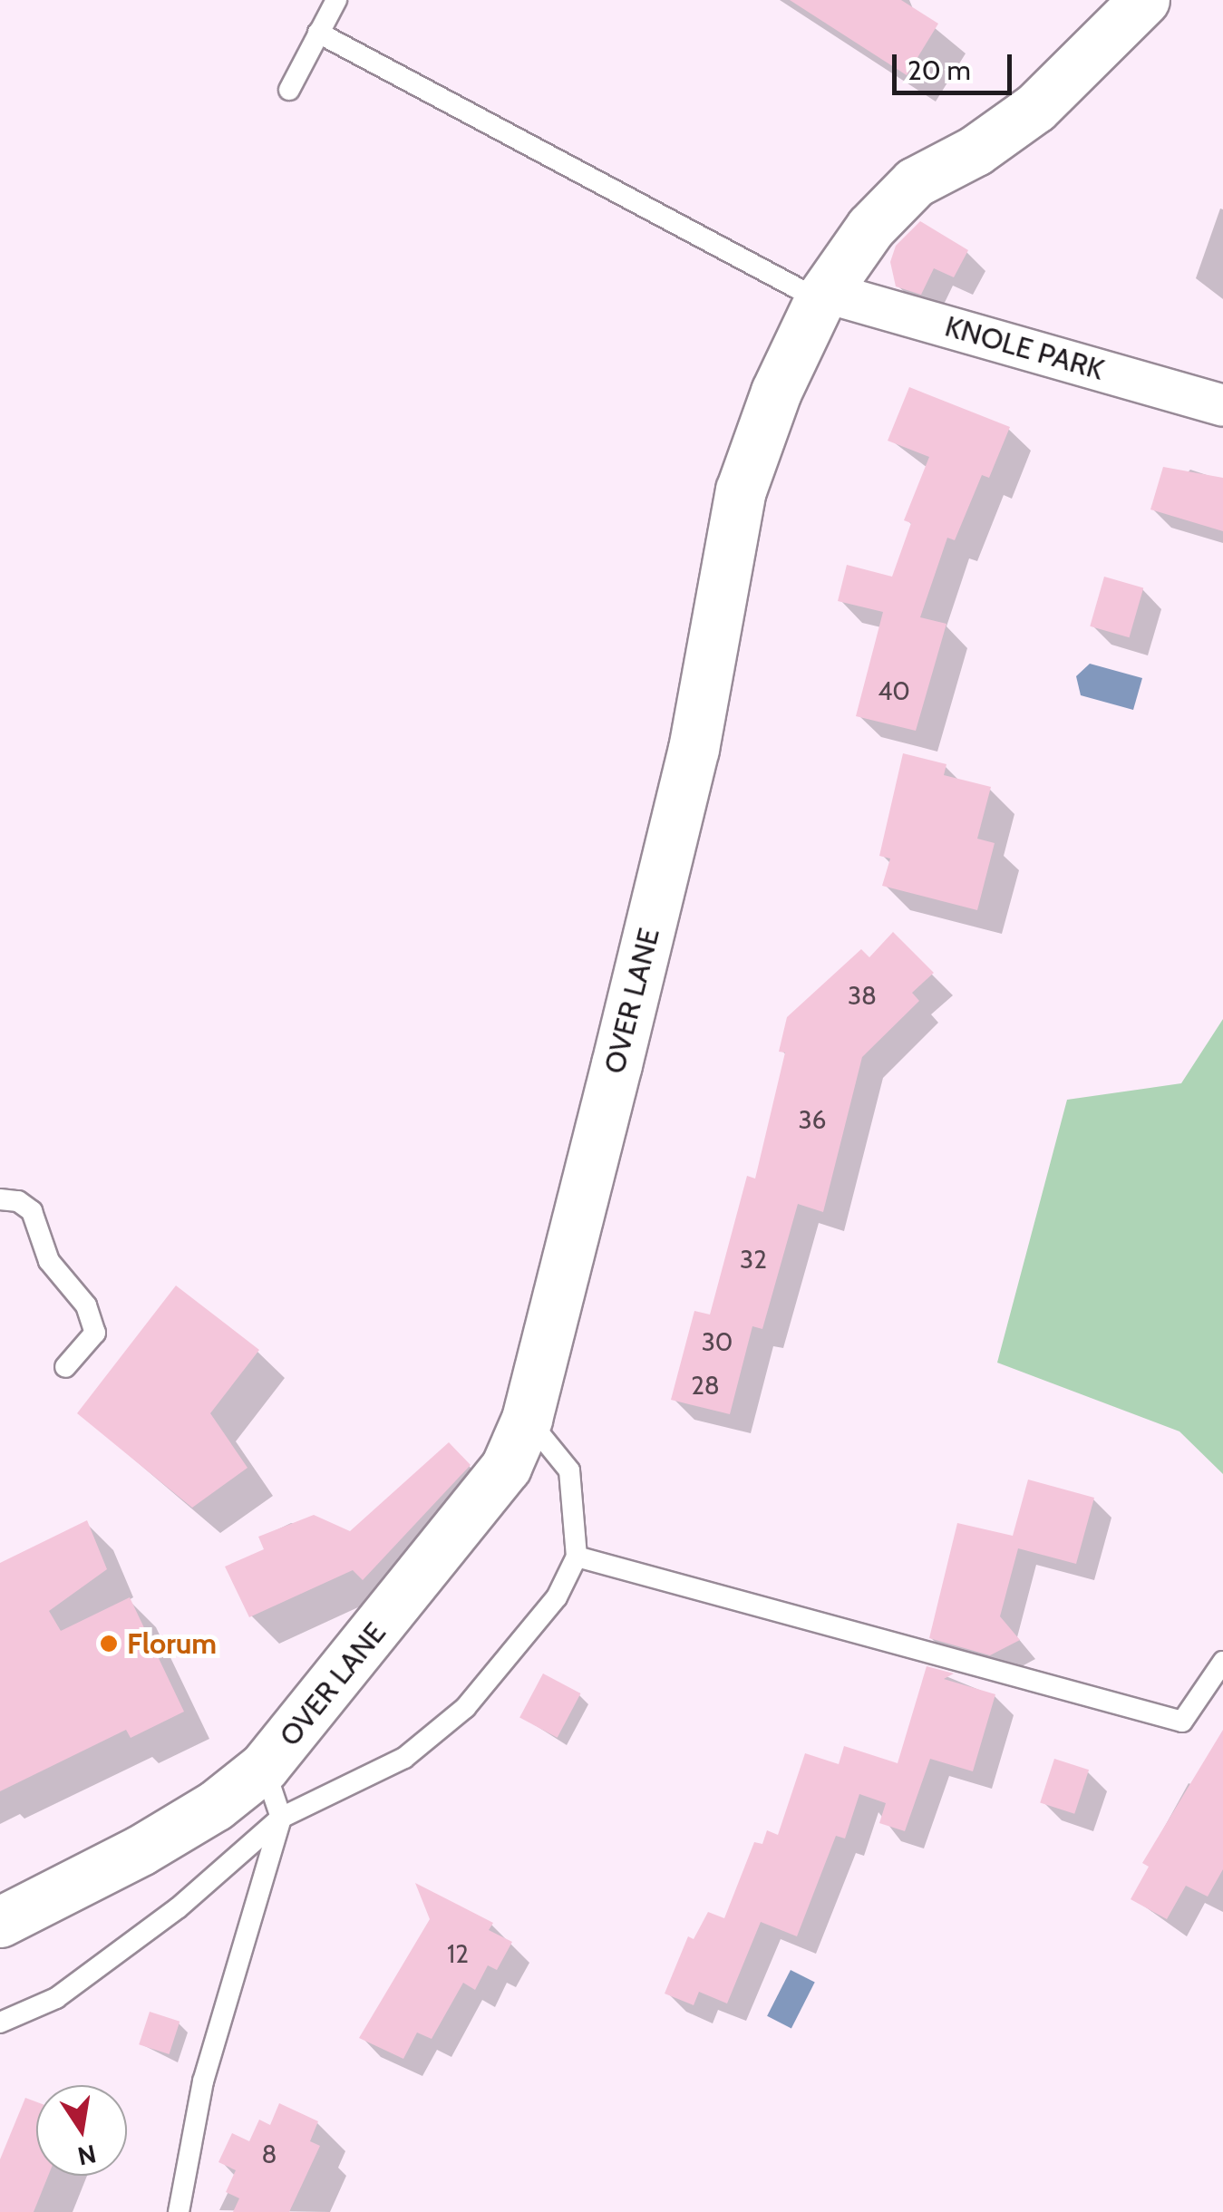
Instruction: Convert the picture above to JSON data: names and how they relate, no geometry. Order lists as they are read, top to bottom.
{
  "streets": {
    "street": ["KNOLE PARK", "OVER LANE"]
  },
  "crossings": [
    ["KNOLE PARK", "OVER LANE"]
  ],
  "places": ["Florum"],
  "house_numbers": [
    "40",
    "38",
    "36",
    "32",
    "30",
    "28",
    "12",
    "8"
  ],
  "scale_bar": "20 m",
  "north": "bottom"
}
